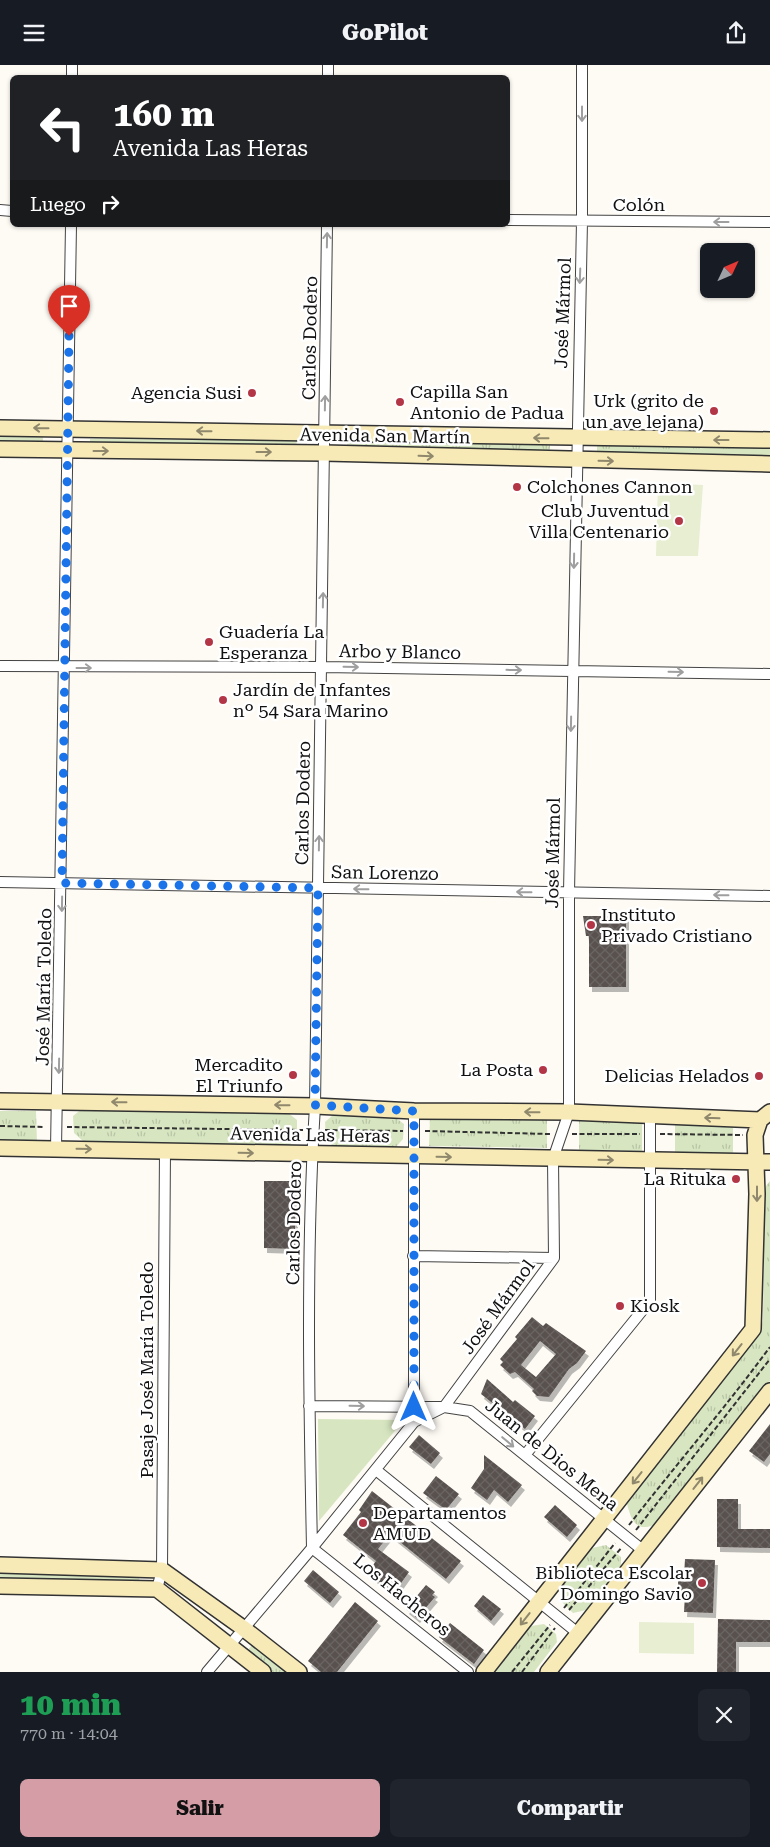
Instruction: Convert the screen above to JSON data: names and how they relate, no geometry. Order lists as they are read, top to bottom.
{
  "streets": {
    "main road": ["Avenida San Martín", "Avenida Las Heras"],
    "street": [
      "Colón",
      "José Mármol",
      "Carlos Dodero",
      "Arbo y Blanco",
      "San Lorenzo",
      "José María Toledo",
      "Pasaje José María Toledo",
      "Juan de Dios Mena",
      "Los Hacheros"
    ]
  },
  "crossings": [
    ["Colón", "José Mármol"],
    ["José Mármol", "Carlos Dodero"],
    ["José Mármol", "Avenida San Martín"],
    ["José Mármol", "Arbo y Blanco"],
    ["José Mármol", "San Lorenzo"],
    ["José Mármol", "Avenida Las Heras"],
    ["José Mármol", "Juan de Dios Mena"],
    ["José Mármol", "Los Hacheros"],
    ["Carlos Dodero", "Avenida San Martín"],
    ["Carlos Dodero", "Arbo y Blanco"],
    ["Carlos Dodero", "San Lorenzo"],
    ["Carlos Dodero", "Avenida Las Heras"],
    ["Carlos Dodero", "Juan de Dios Mena"],
    ["Carlos Dodero", "Los Hacheros"],
    ["Avenida San Martín", "José María Toledo"],
    ["Arbo y Blanco", "José María Toledo"],
    ["San Lorenzo", "José María Toledo"],
    ["José María Toledo", "Avenida Las Heras"],
    ["Avenida Las Heras", "Pasaje José María Toledo"]
  ],
  "one_way": [
    "Colón",
    "José Mármol",
    "Carlos Dodero",
    "Arbo y Blanco",
    "San Lorenzo",
    "Juan de Dios Mena"
  ],
  "places": [
    "Agencia Susi",
    "Capilla San Antonio de Padua",
    "Urk (grito de un ave lejana)",
    "Colchones Cannon",
    "Club Juventud Villa Centenario",
    "Guadería La Esperanza",
    "Jardín de Infantes nº 54 Sara Marino",
    "Instituto Privado Cristiano",
    "La Posta",
    "Mercadito El Triunfo",
    "Delicias Helados",
    "La Rituka",
    "Kiosk",
    "Departamentos AMUD",
    "Biblioteca Escolar Domingo Savio"
  ],
  "north": "top right",
  "page": {
    "header": "GoPilot",
    "turn": ["160 m", "Avenida Las Heras"],
    "then": "Luego",
    "heading": ["10 min", "770 m · 14:04"],
    "buttons": ["Salir", "Compartir"]
  }
}
